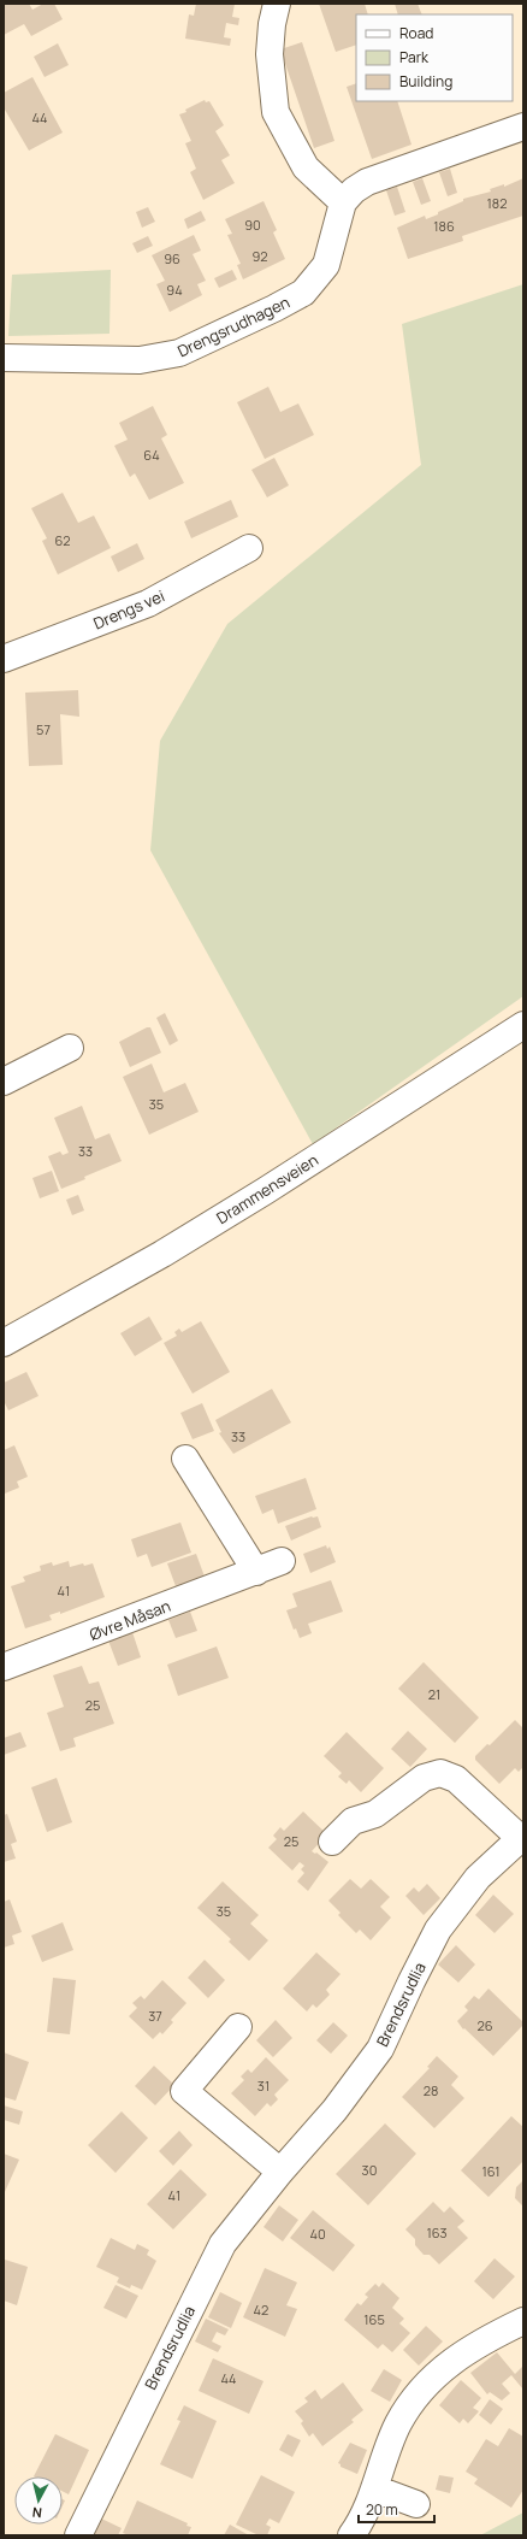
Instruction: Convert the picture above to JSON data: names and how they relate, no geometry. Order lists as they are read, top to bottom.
{
  "streets": {
    "street": [
      "Drengsrudhagen",
      "Drengs vei",
      "Drammensveien",
      "Øvre Måsan",
      "Brendsrudlia"
    ]
  },
  "house_numbers": [
    "44",
    "182",
    "90",
    "186",
    "92",
    "96",
    "94",
    "64",
    "62",
    "57",
    "35",
    "33",
    "33",
    "41",
    "21",
    "25",
    "25",
    "35",
    "37",
    "26",
    "31",
    "28",
    "30",
    "161",
    "41",
    "163",
    "40",
    "42",
    "165",
    "44"
  ],
  "legend": ["Road", "Park", "Building"],
  "scale_bar": "20 m",
  "north": "bottom"
}
